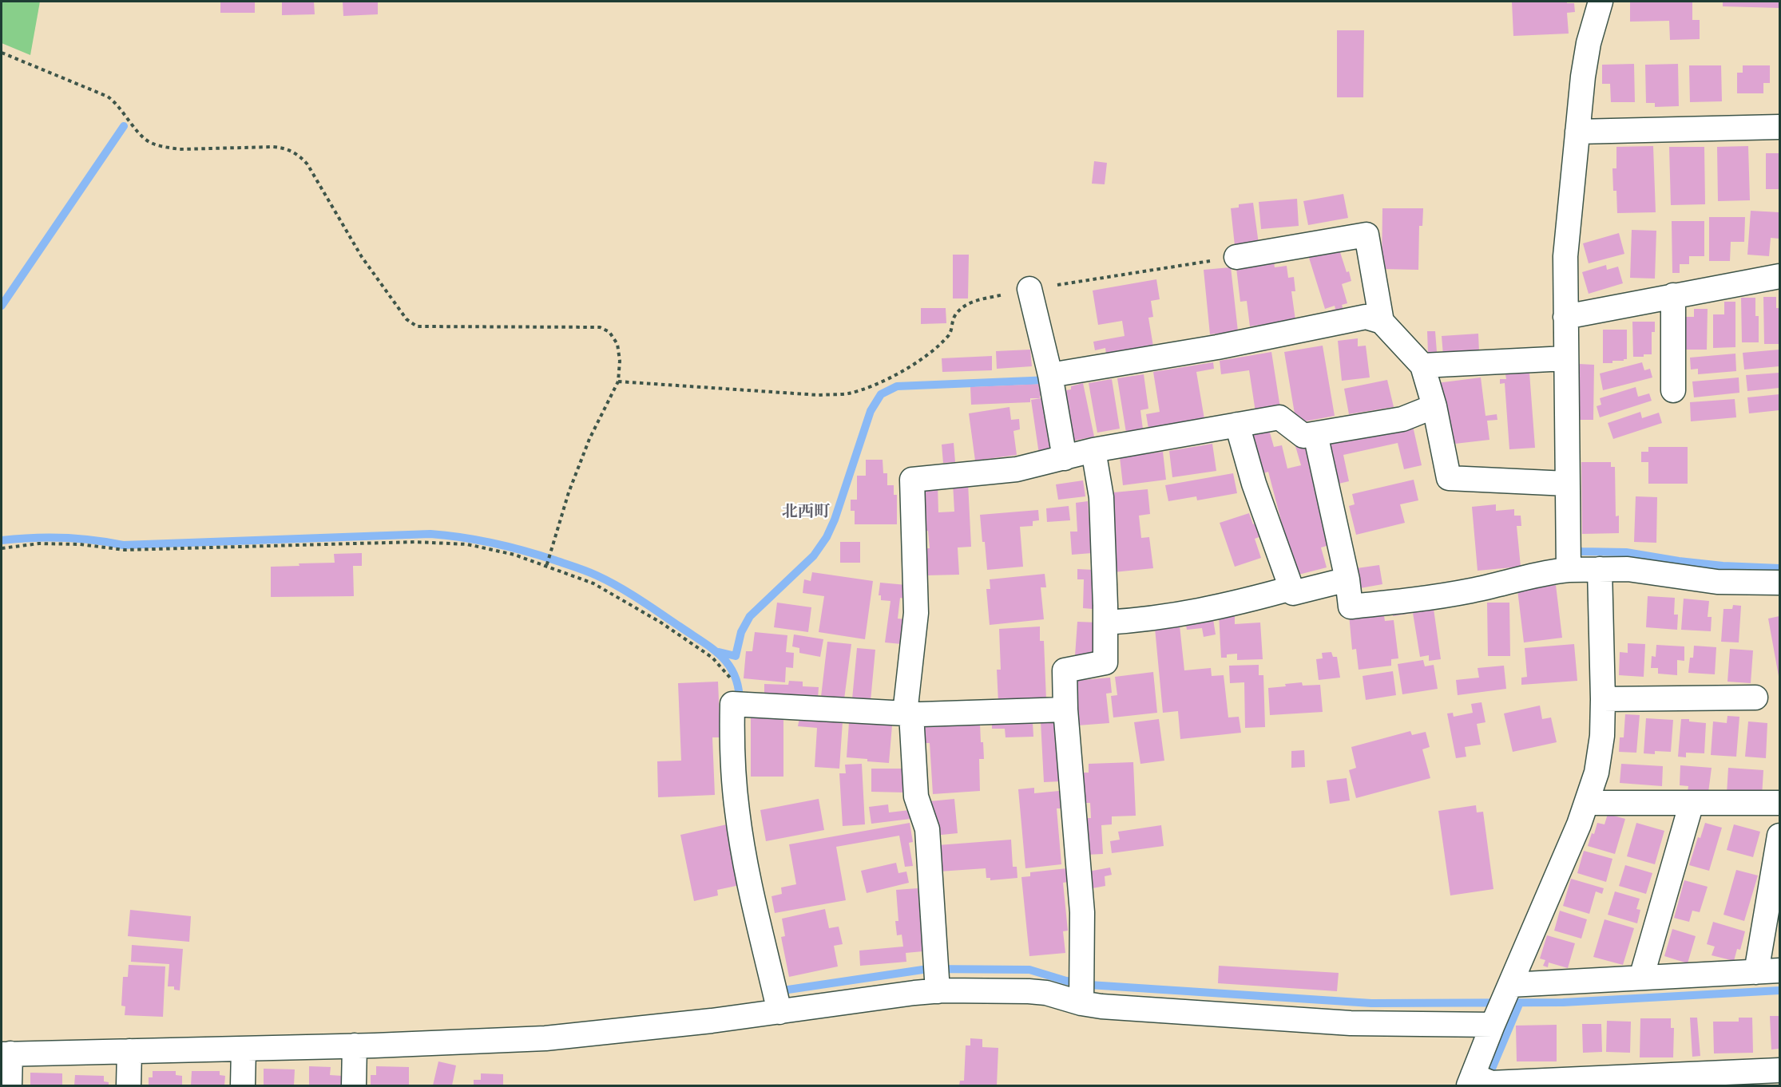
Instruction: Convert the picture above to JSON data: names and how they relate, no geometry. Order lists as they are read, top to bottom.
{
  "districts": ["北西町"]
}
